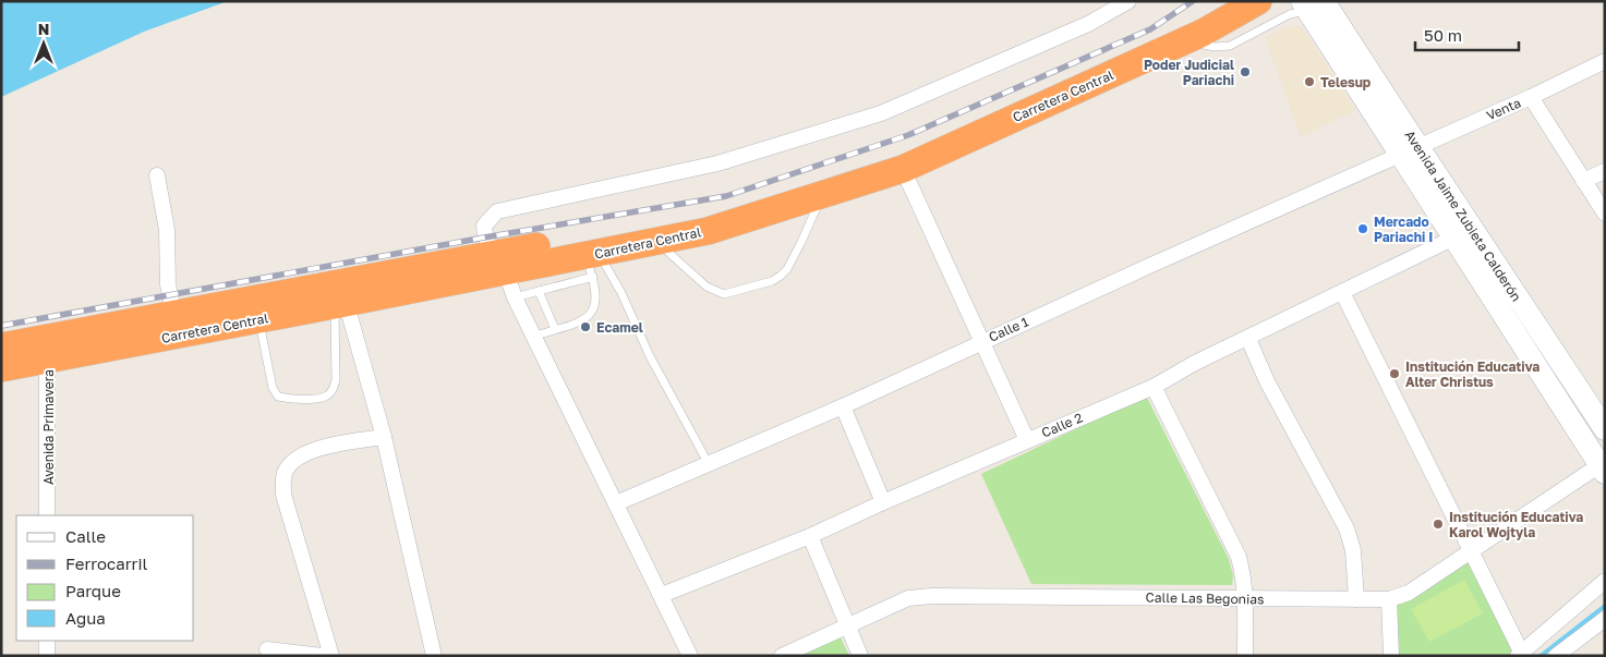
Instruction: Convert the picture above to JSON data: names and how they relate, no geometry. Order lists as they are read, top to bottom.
{
  "streets": {
    "highway": ["Carretera Central"],
    "street": [
      "Venta",
      "Avenida Jaime Zubieta Calderón",
      "Calle 1",
      "Calle 2",
      "Avenida Primavera",
      "Calle Las Begonias"
    ]
  },
  "crossings": [
    ["Carretera Central", "Avenida Primavera"],
    ["Venta", "Avenida Jaime Zubieta Calderón"],
    ["Venta", "Calle 1"],
    ["Avenida Jaime Zubieta Calderón", "Calle 1"],
    ["Avenida Jaime Zubieta Calderón", "Calle 2"],
    ["Avenida Jaime Zubieta Calderón", "Calle Las Begonias"]
  ],
  "places": [
    "Poder Judicial Pariachi",
    "Telesup",
    "Mercado Pariachi I",
    "Ecamel",
    "Institución Educativa Alter Christus",
    "Institución Educativa Karol Wojtyla"
  ],
  "legend": [
    "Calle",
    "Ferrocarril",
    "Parque",
    "Agua"
  ],
  "scale_bar": "50 m",
  "north": "top"
}
